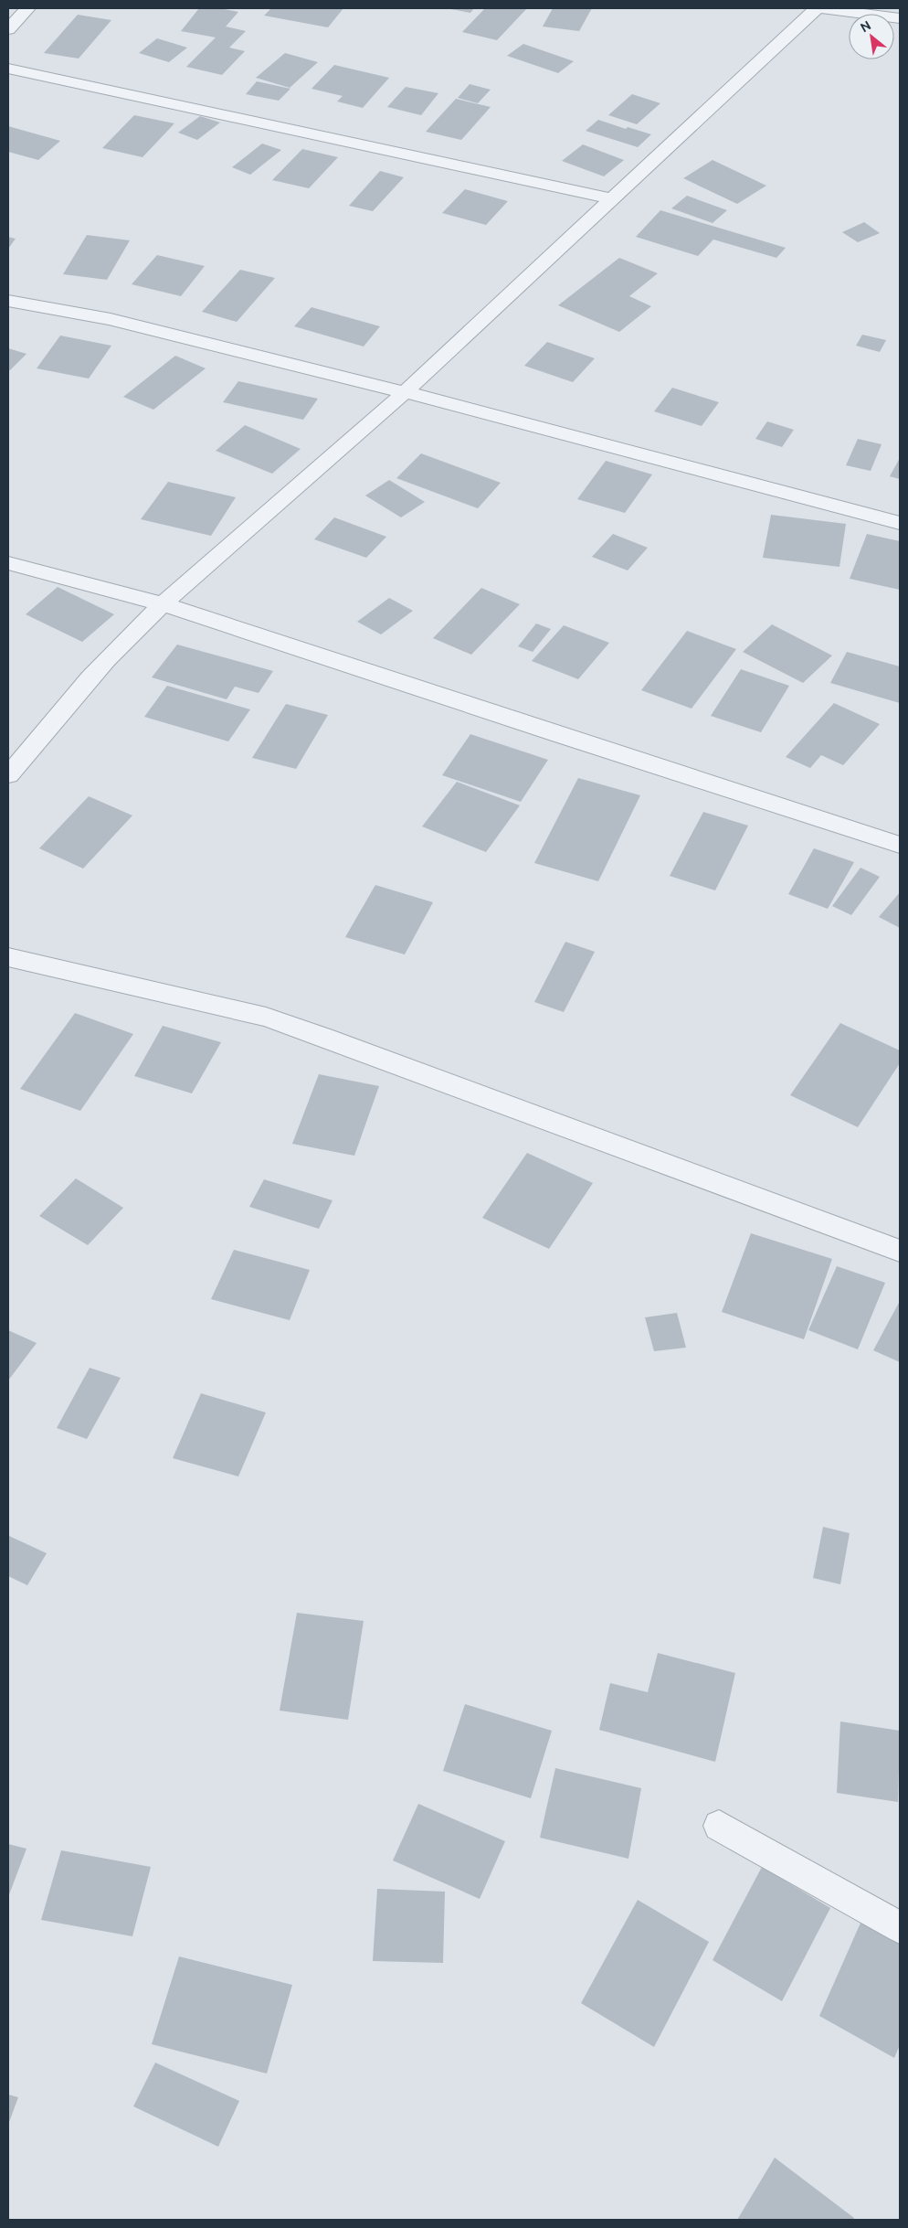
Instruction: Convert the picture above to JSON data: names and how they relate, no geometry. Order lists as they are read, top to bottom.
{
  "north": "top left"
}
